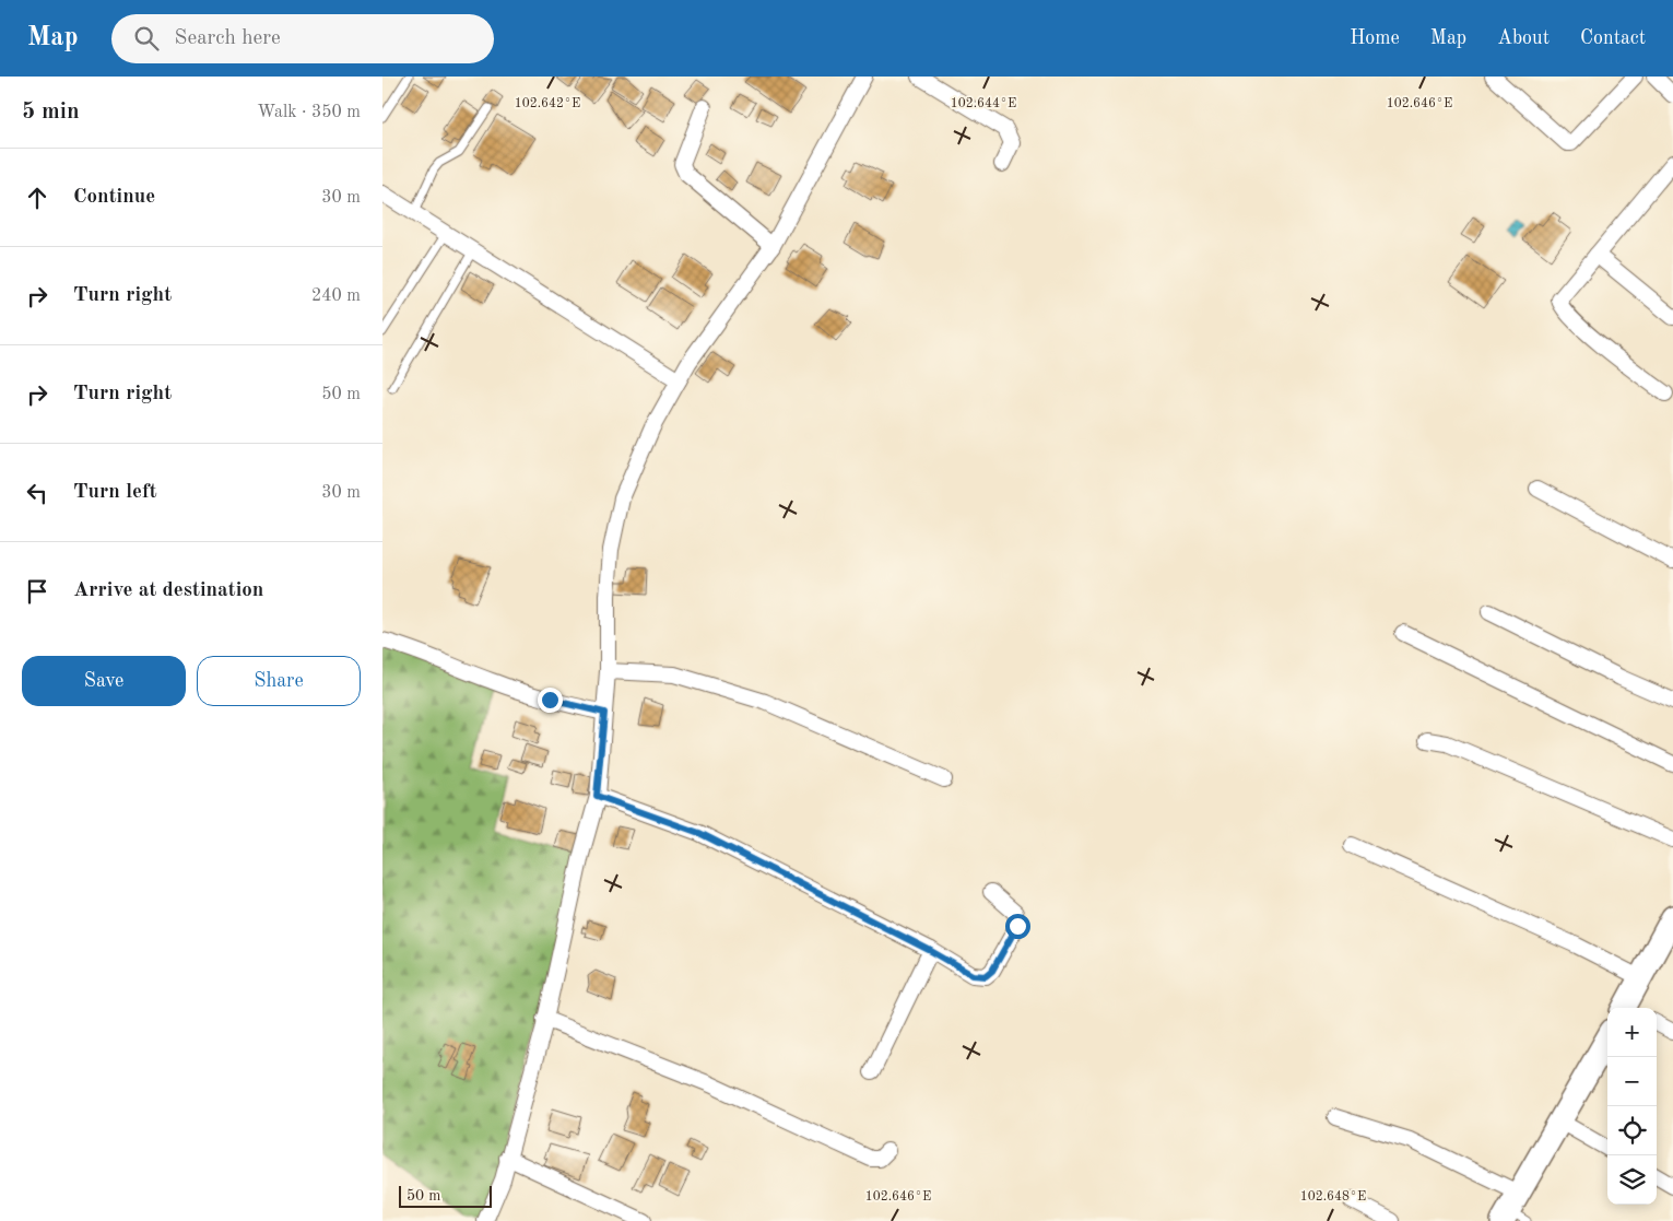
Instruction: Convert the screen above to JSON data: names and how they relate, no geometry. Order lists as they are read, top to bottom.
{
  "scale_bar": "50 m",
  "page": {
    "header": "Map",
    "search": "Search here",
    "nav": [
      "Home",
      "Map",
      "About",
      "Contact"
    ],
    "heading": ["5 min", "Walk · 350 m"],
    "list": [
      ["Continue", "30 m"],
      ["Turn right", "240 m"],
      ["Turn right", "50 m"],
      ["Turn left", "30 m"],
      "Arrive at destination"
    ],
    "buttons": ["Save", "Share"],
    "map_buttons": ["+", "−"],
    "scale": "50 m"
  },
  "coordinates": [
    "102.642°E",
    "102.644°E",
    "102.646°E",
    "102.648°E"
  ]
}
